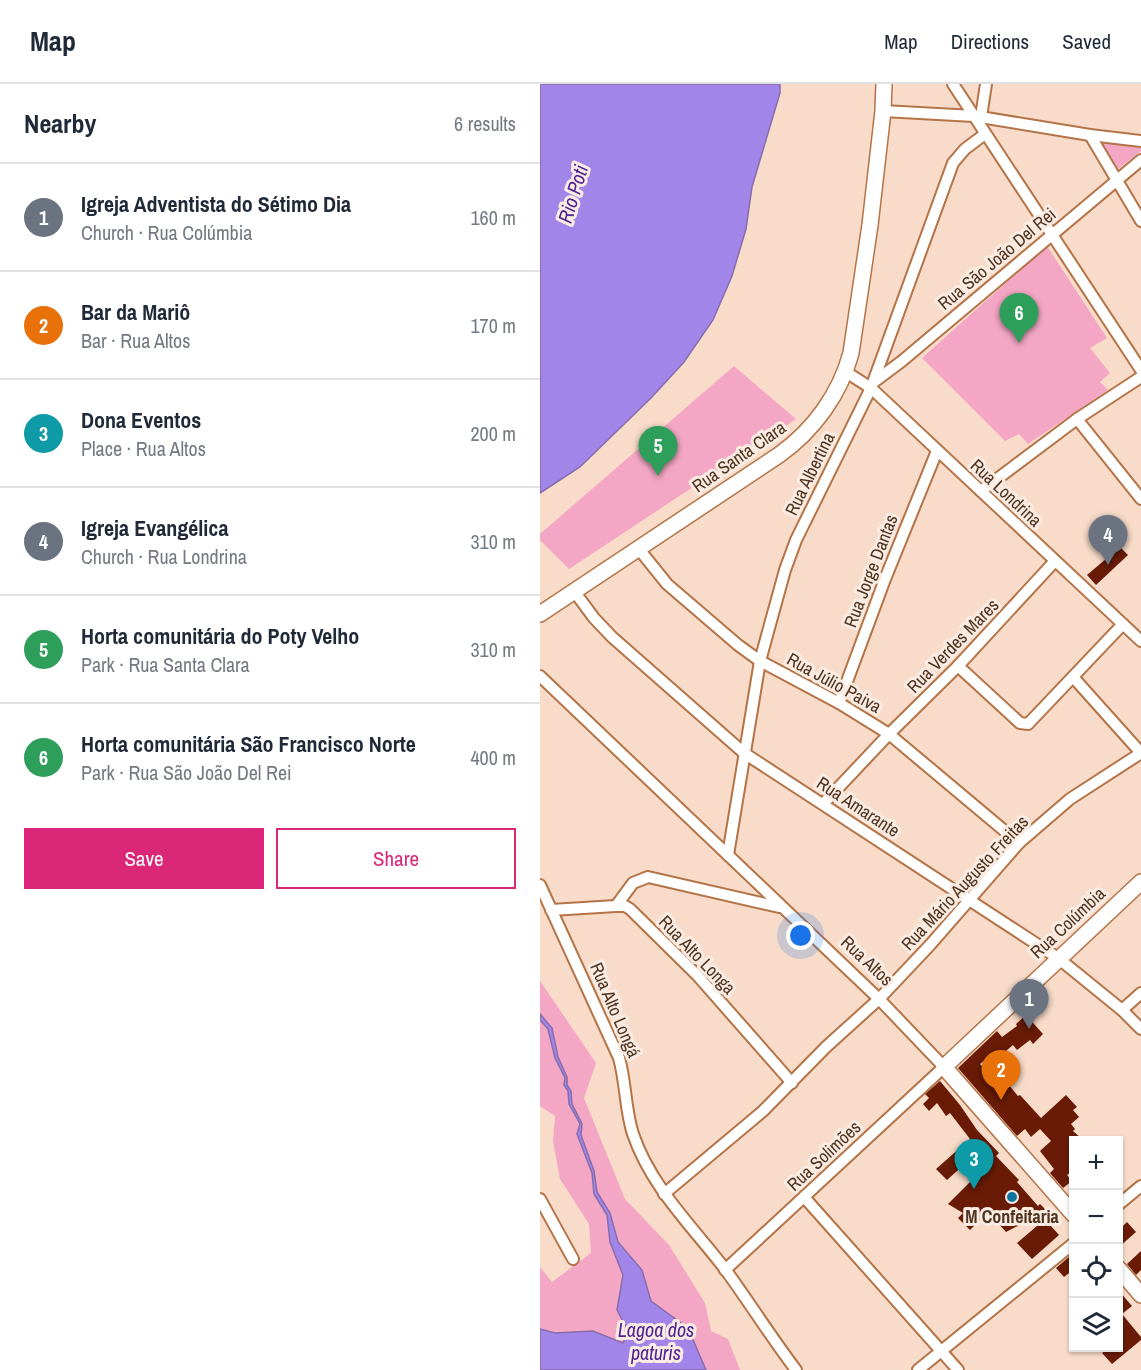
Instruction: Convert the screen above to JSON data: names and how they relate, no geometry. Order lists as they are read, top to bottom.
{
  "streets": {
    "street": [
      "Rua São João Del Rei",
      "Rua Santa Clara",
      "Rua Albertina",
      "Rua Londrina",
      "Rua Jorge Dantas",
      "Rua Verdes Mares",
      "Rua Júlio Paiva",
      "Rua Amarante",
      "Rua Mário Augusto Freitas",
      "Rua Colúmbia",
      "Rua Alto Longa",
      "Rua Altos",
      "Rua Alto Longá",
      "Rua Solimões"
    ]
  },
  "crossings": [
    ["Rua São João Del Rei", "Rua Albertina"],
    ["Rua São João Del Rei", "Rua Londrina"],
    ["Rua Santa Clara", "Rua Londrina"],
    ["Rua Santa Clara", "Rua Júlio Paiva"],
    ["Rua Santa Clara", "Rua Amarante"],
    ["Rua Albertina", "Rua Londrina"],
    ["Rua Albertina", "Rua Júlio Paiva"],
    ["Rua Albertina", "Rua Amarante"],
    ["Rua Albertina", "Rua Altos"],
    ["Rua Londrina", "Rua Jorge Dantas"],
    ["Rua Londrina", "Rua Verdes Mares"],
    ["Rua Jorge Dantas", "Rua Júlio Paiva"],
    ["Rua Verdes Mares", "Rua Júlio Paiva"],
    ["Rua Verdes Mares", "Rua Amarante"],
    ["Rua Júlio Paiva", "Rua Mário Augusto Freitas"],
    ["Rua Amarante", "Rua Mário Augusto Freitas"],
    ["Rua Amarante", "Rua Colúmbia"],
    ["Rua Mário Augusto Freitas", "Rua Alto Longa"],
    ["Rua Mário Augusto Freitas", "Rua Altos"],
    ["Rua Mário Augusto Freitas", "Rua Alto Longá"],
    ["Rua Colúmbia", "Rua Altos"],
    ["Rua Colúmbia", "Rua Solimões"],
    ["Rua Altos", "Rua Solimões"],
    ["Rua Alto Longá", "Rua Solimões"]
  ],
  "water": ["Rio Poti", "Lagoa dos paturis"],
  "places": ["M Confeitaria"],
  "page": {
    "header": "Map",
    "nav": ["Map", "Directions", "Saved"],
    "heading": ["Nearby", "6 results"],
    "list": [
      {
        "mark": "1",
        "name": "Igreja Adventista do Sétimo Dia",
        "note": "Church · Rua Colúmbia",
        "value": "160 m"
      },
      {
        "mark": "2",
        "name": "Bar da Mariô",
        "note": "Bar · Rua Altos",
        "value": "170 m"
      },
      {
        "mark": "3",
        "name": "Dona Eventos",
        "note": "Place · Rua Altos",
        "value": "200 m"
      },
      {
        "mark": "4",
        "name": "Igreja Evangélica",
        "note": "Church · Rua Londrina",
        "value": "310 m"
      },
      {
        "mark": "5",
        "name": "Horta comunitária do Poty Velho",
        "note": "Park · Rua Santa Clara",
        "value": "310 m"
      },
      {
        "mark": "6",
        "name": "Horta comunitária São Francisco Norte",
        "note": "Park · Rua São João Del Rei",
        "value": "400 m"
      }
    ],
    "pins": [
      "6",
      "5",
      "4",
      "1",
      "2",
      "3"
    ],
    "buttons": ["Save", "Share"],
    "map_buttons": ["+", "−"]
  }
}
